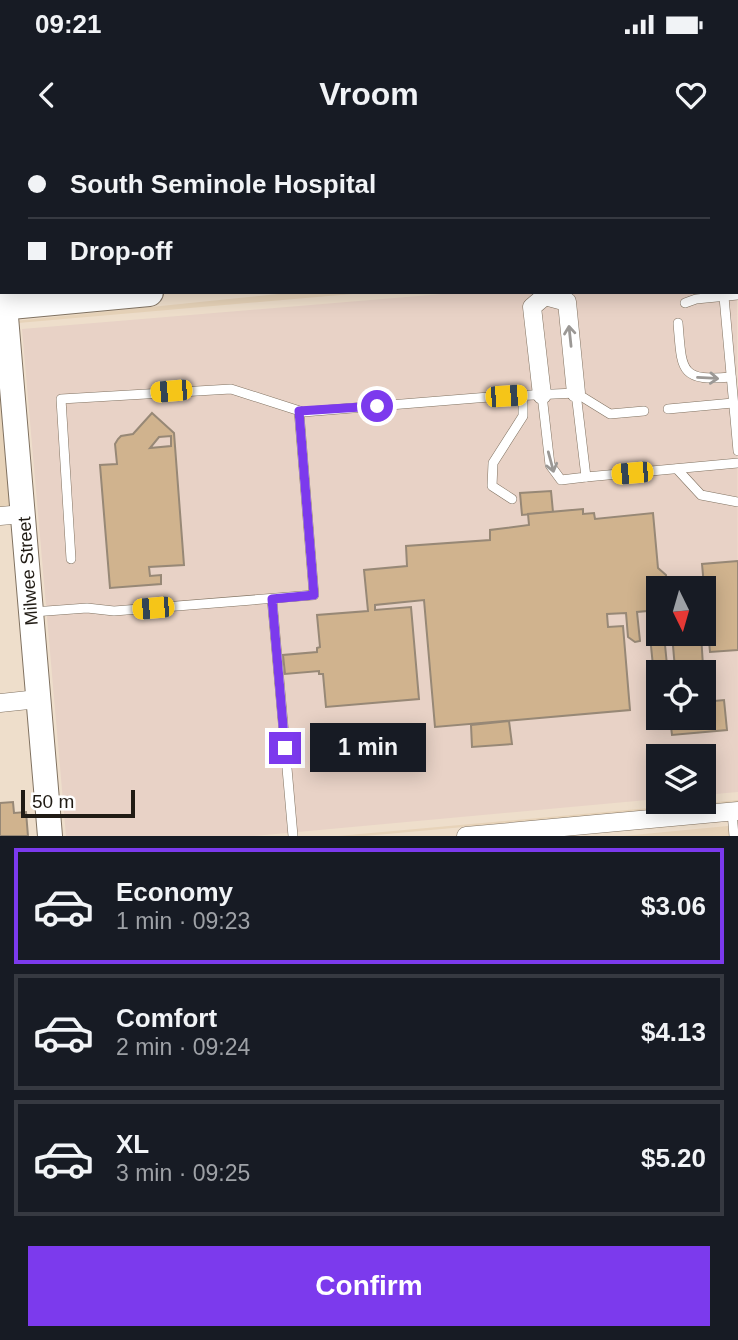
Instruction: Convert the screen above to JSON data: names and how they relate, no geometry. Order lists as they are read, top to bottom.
{
  "streets": {
    "street": ["Milwee Street"]
  },
  "scale_bar": "50 m",
  "north": "bottom",
  "page": {
    "status": "09:21",
    "header": "Vroom",
    "banner": ["South Seminole Hospital", "Drop-off"],
    "bubble": "1 min",
    "scale": "50 m",
    "list": [
      {
        "name": "Economy",
        "note": "1 min · 09:23",
        "value": "$3.06"
      },
      {
        "name": "Comfort",
        "note": "2 min · 09:24",
        "value": "$4.13"
      },
      {
        "name": "XL",
        "note": "3 min · 09:25",
        "value": "$5.20"
      }
    ],
    "buttons": "Confirm"
  }
}
